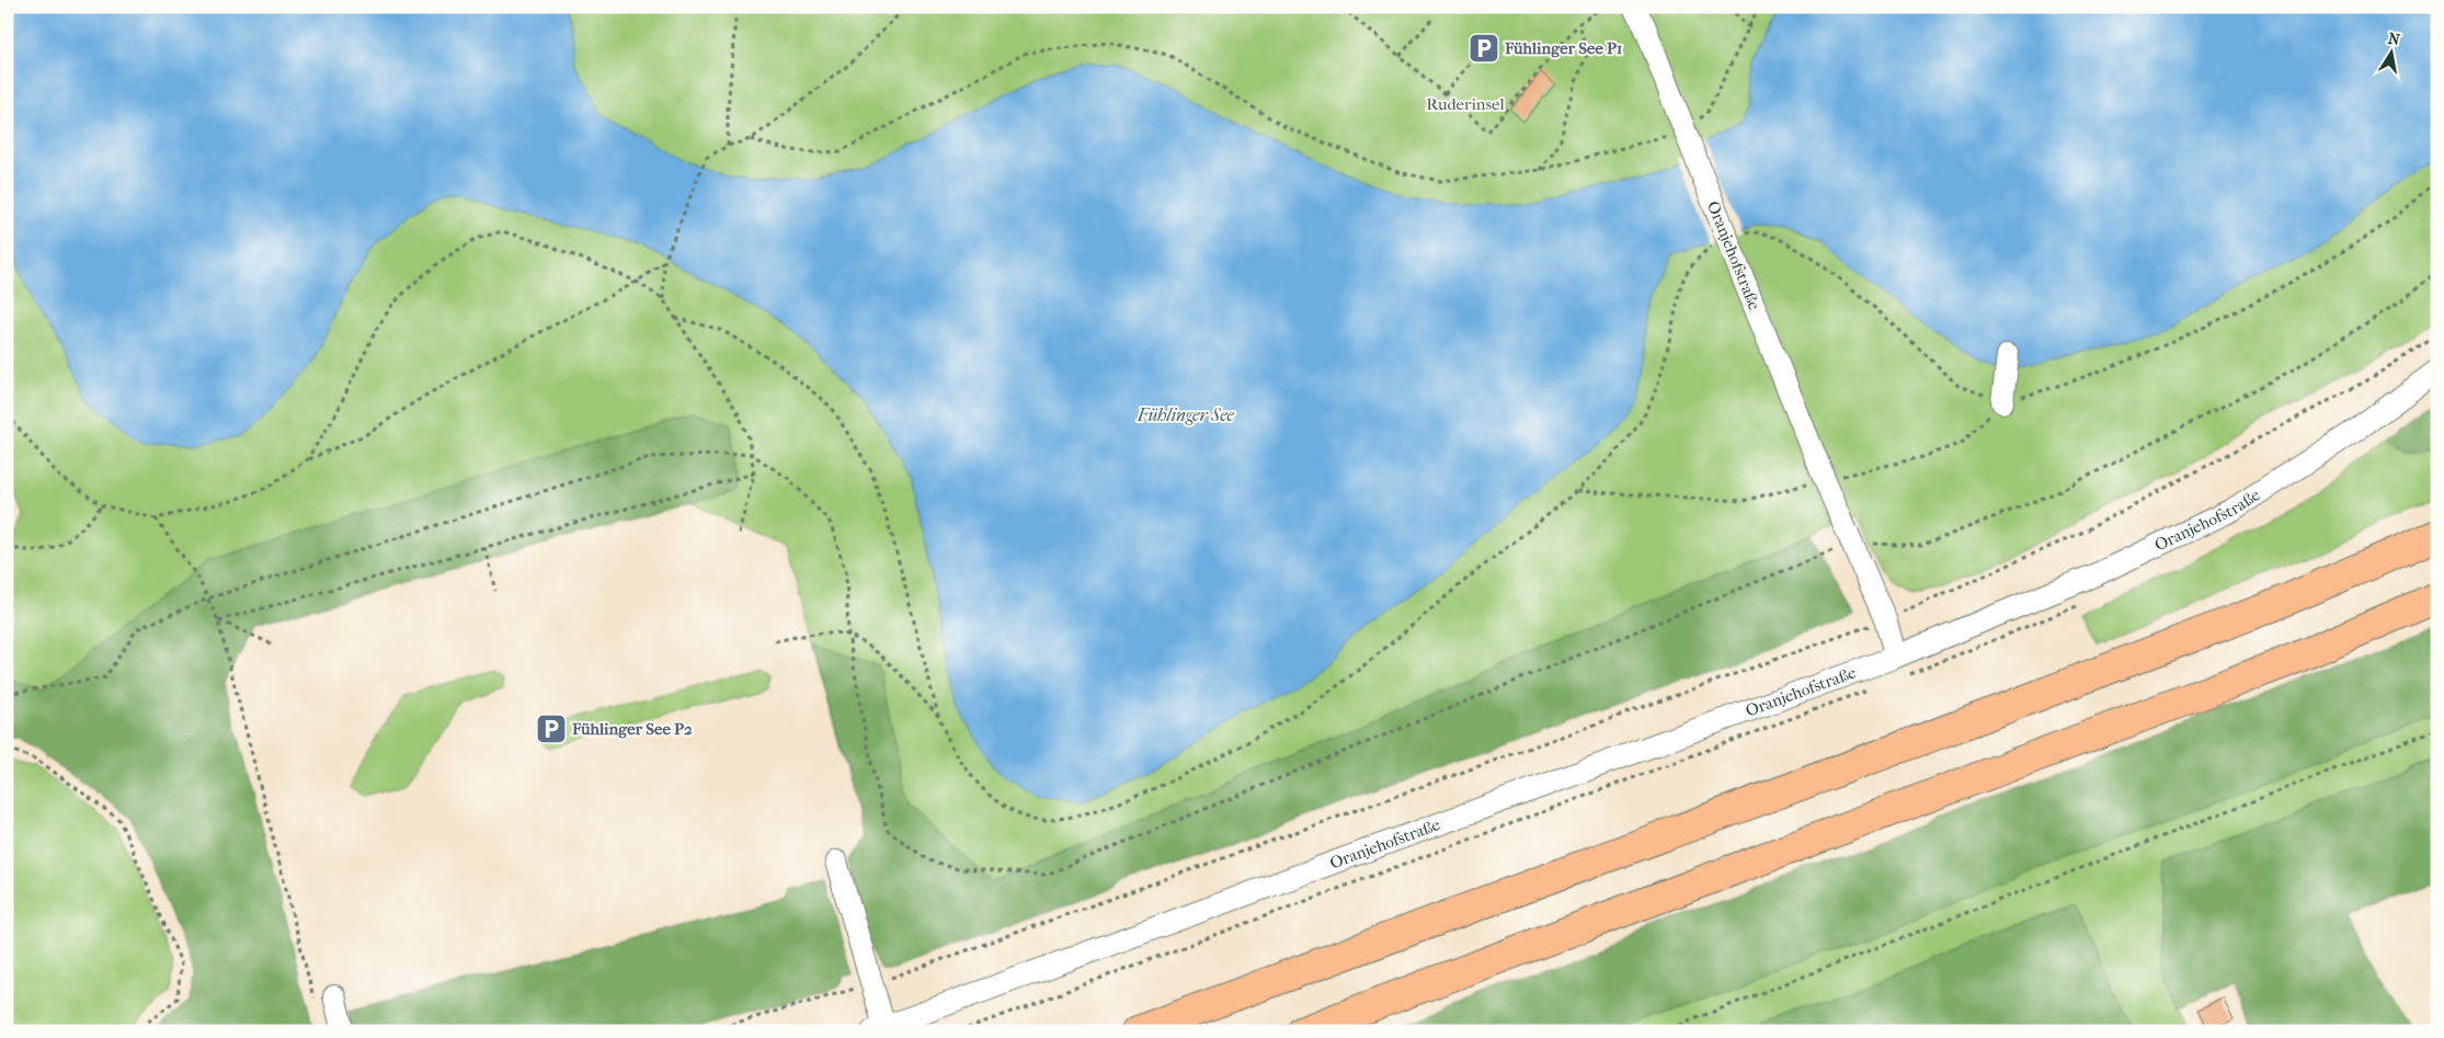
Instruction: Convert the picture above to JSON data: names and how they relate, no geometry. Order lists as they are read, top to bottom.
{
  "streets": {
    "street": ["Oranjehofstraße"]
  },
  "water": ["Fühlinger See"],
  "parks": ["Ruderinsel"],
  "places": {
    "parking": ["Fühlinger See P1", "Fühlinger See P2"]
  },
  "north": "top"
}
